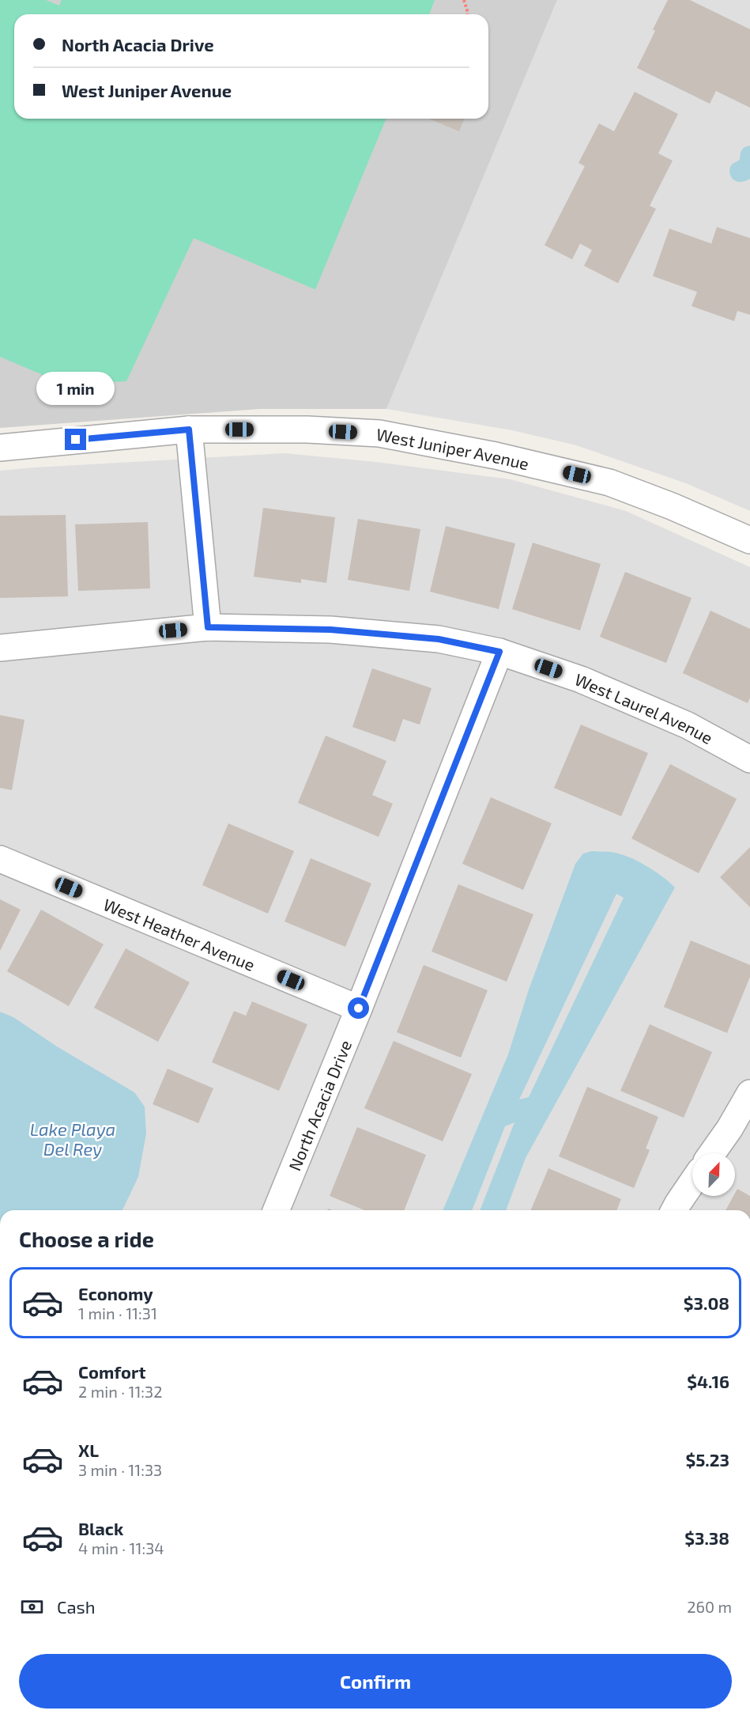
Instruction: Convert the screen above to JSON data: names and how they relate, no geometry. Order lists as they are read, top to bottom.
{
  "streets": {
    "street": [
      "West Juniper Avenue",
      "West Laurel Avenue",
      "West Heather Avenue",
      "North Acacia Drive"
    ]
  },
  "crossings": [
    ["West Laurel Avenue", "North Acacia Drive"],
    ["West Heather Avenue", "North Acacia Drive"]
  ],
  "water": ["Lake Playa Del Rey"],
  "north": "top right",
  "page": {
    "banner": ["North Acacia Drive", "West Juniper Avenue"],
    "bubble": "1 min",
    "heading": "Choose a ride",
    "list": [
      {
        "name": "Economy",
        "note": "1 min · 11:31",
        "value": "$3.08"
      },
      {
        "name": "Comfort",
        "note": "2 min · 11:32",
        "value": "$4.16"
      },
      {
        "name": "XL",
        "note": "3 min · 11:33",
        "value": "$5.23"
      },
      {
        "name": "Black",
        "note": "4 min · 11:34",
        "value": "$3.38"
      }
    ],
    "pay": ["Cash", "260 m"],
    "buttons": "Confirm"
  }
}
